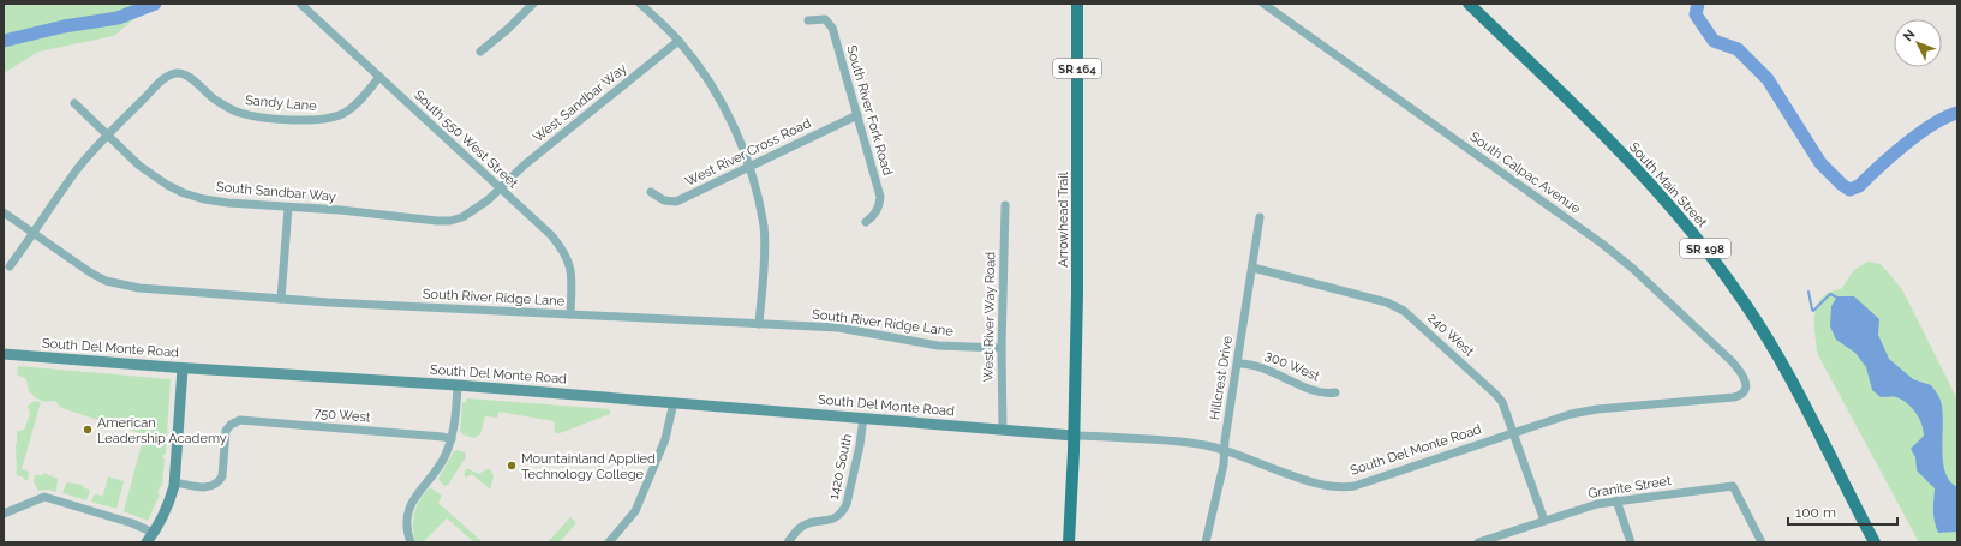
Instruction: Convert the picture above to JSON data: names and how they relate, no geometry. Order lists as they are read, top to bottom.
{
  "streets": {
    "main road": [
      "SR 164",
      "South Main Street",
      "Arrowhead Trail",
      "SR 198"
    ],
    "street": [
      "Sandy Lane",
      "West Sandbar Way",
      "South River Fork Road",
      "South 550 West Street",
      "West River Cross Road",
      "South Calpac Avenue",
      "South Sandbar Way",
      "South River Ridge Lane",
      "West River Way Road",
      "240 West",
      "South Del Monte Road",
      "300 West",
      "Hillcrest Drive",
      "750 West",
      "1420 South",
      "Granite Street"
    ]
  },
  "crossings": [
    ["SR 164", "Arrowhead Trail"],
    ["SR 164", "South Del Monte Road"],
    ["Sandy Lane", "South 550 West Street"],
    ["Sandy Lane", "South Sandbar Way"],
    ["West Sandbar Way", "South 550 West Street"],
    ["West Sandbar Way", "South Sandbar Way"],
    ["South River Fork Road", "West River Cross Road"],
    ["South 550 West Street", "South Sandbar Way"],
    ["South 550 West Street", "South River Ridge Lane"],
    ["South Calpac Avenue", "South Del Monte Road"],
    ["Arrowhead Trail", "South Del Monte Road"],
    ["South River Ridge Lane", "West River Way Road"],
    ["West River Way Road", "South Del Monte Road"],
    ["240 West", "South Del Monte Road"],
    ["240 West", "Hillcrest Drive"],
    ["240 West", "Granite Street"],
    ["South Del Monte Road", "Hillcrest Drive"],
    ["South Del Monte Road", "1420 South"],
    ["300 West", "Hillcrest Drive"]
  ],
  "places": ["American Leadership Academy", "Mountainland Applied Technology College"],
  "scale_bar": "100 m",
  "north": "top left"
}
